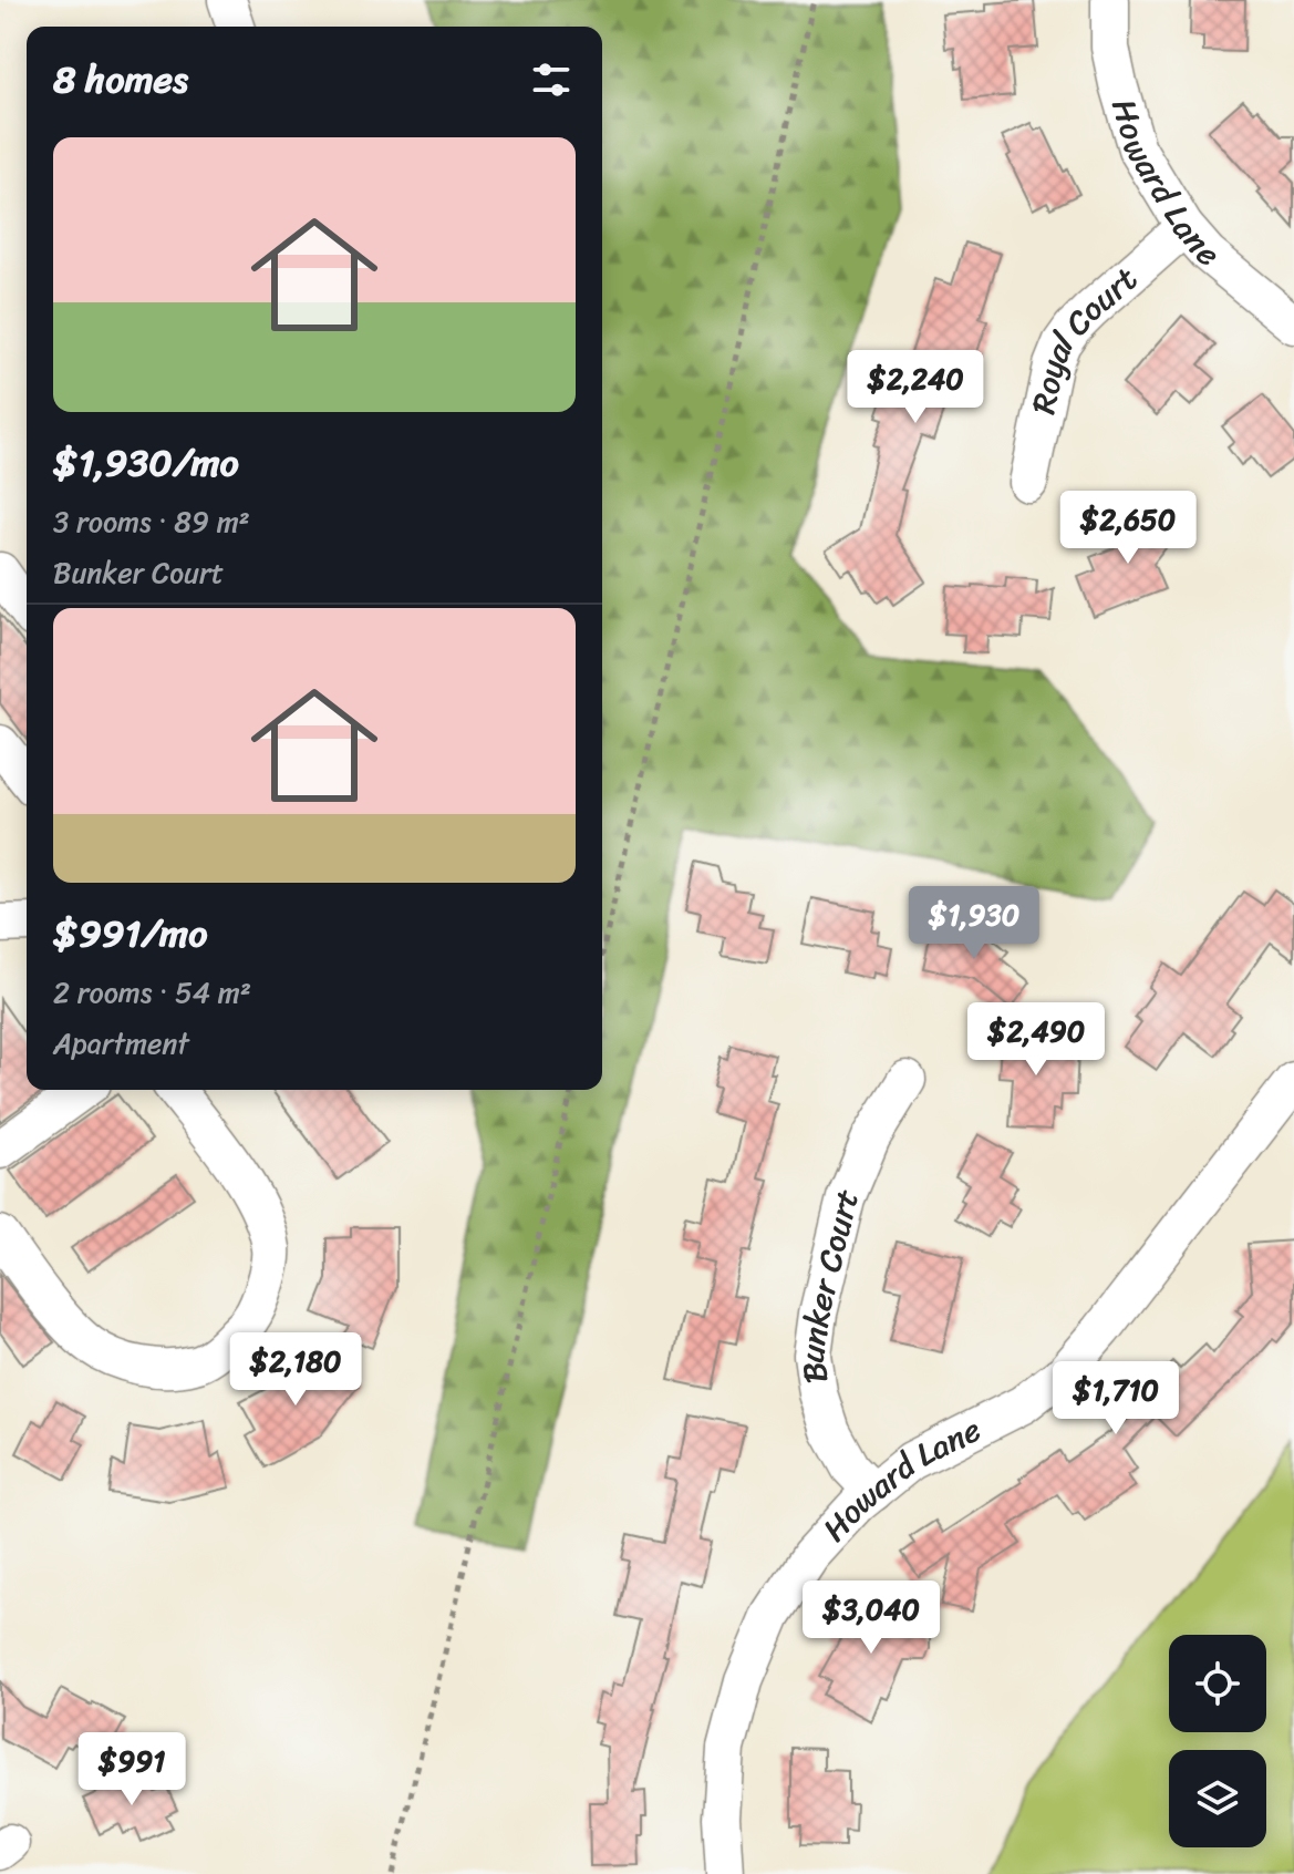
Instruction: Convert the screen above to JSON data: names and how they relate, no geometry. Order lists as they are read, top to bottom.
{
  "streets": {
    "street": ["Howard Lane", "Royal Court", "Bunker Court"]
  },
  "crossings": [
    ["Howard Lane", "Royal Court"],
    ["Howard Lane", "Bunker Court"]
  ],
  "page": {
    "heading": "8 homes",
    "list": [
      {
        "name": "$1,930/mo",
        "note": "3 rooms · 89 m² · Bunker Court"
      },
      {
        "name": "$991/mo",
        "note": "2 rooms · 54 m² · Apartment"
      }
    ],
    "price": [
      "$2,240",
      "$2,650",
      "$1,930",
      "$2,490",
      "$2,180",
      "$1,710",
      "$3,040",
      "$991"
    ]
  }
}
